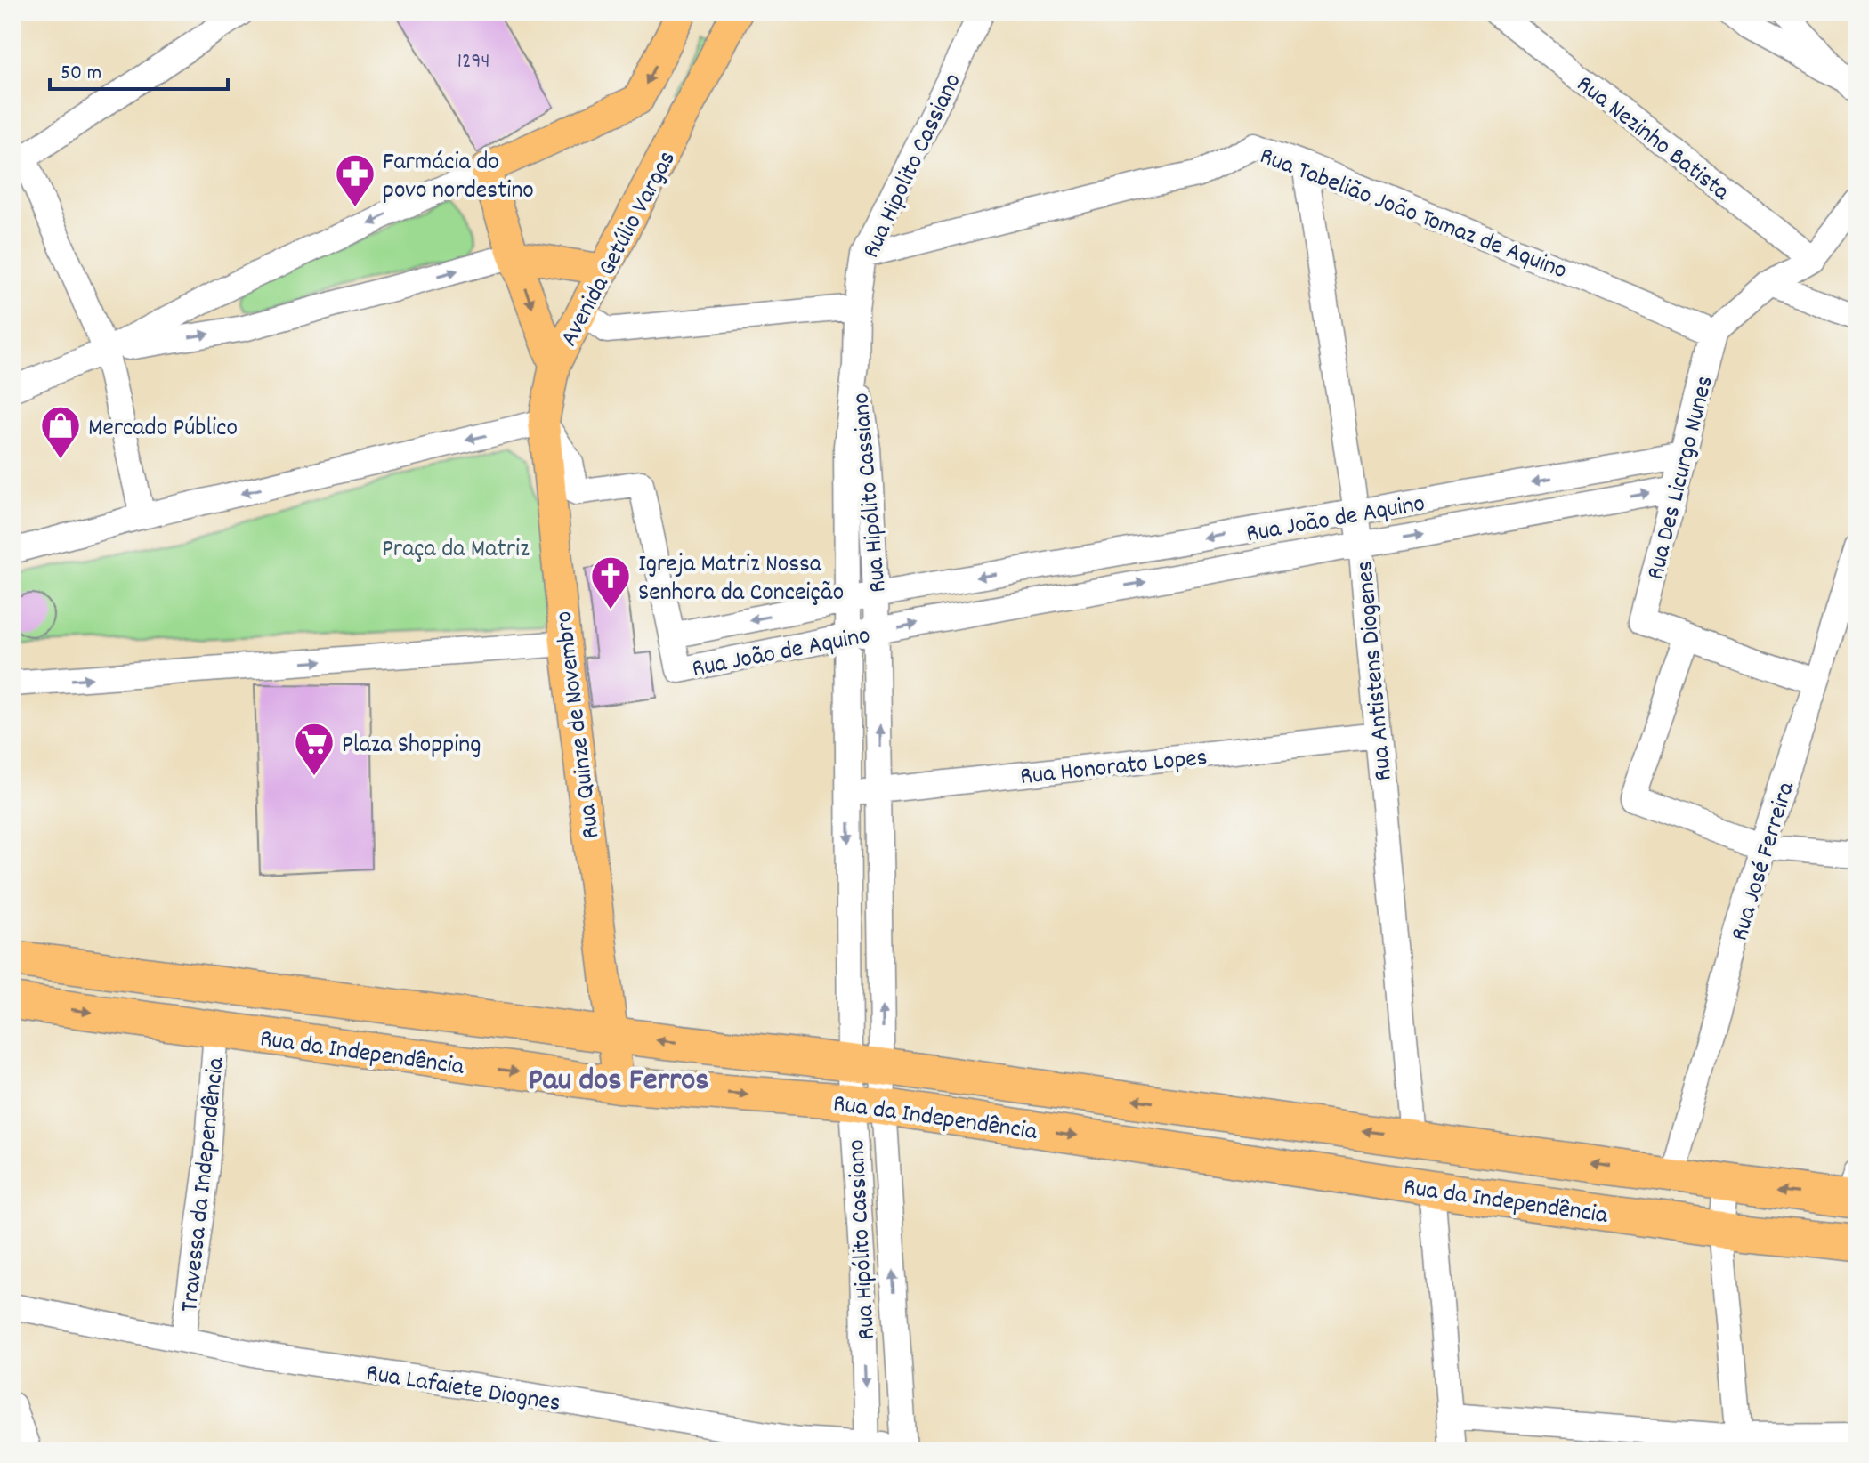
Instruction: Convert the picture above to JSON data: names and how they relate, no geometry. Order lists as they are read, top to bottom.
{
  "streets": {
    "highway": ["Rua da Independência"],
    "main road": ["Avenida Getúlio Vargas", "Rua Quinze de Novembro"],
    "street": [
      "Rua Nezinho Batista",
      "Rua Hipolito Cassiano",
      "Rua Tabelião João Tomaz de Aquino",
      "Rua Des Licurgo Nunes",
      "Rua Hipólito Cassiano",
      "Rua João de Aquino",
      "Rua Antistens Diogenes",
      "Rua Honorato Lopes",
      "Rua José Ferreira",
      "Travessa da Independência",
      "Rua Lafaiete Diognes"
    ]
  },
  "crossings": [
    ["Rua Hipolito Cassiano", "Rua Tabelião João Tomaz de Aquino"],
    ["Rua Hipolito Cassiano", "Rua Hipólito Cassiano"],
    ["Rua Tabelião João Tomaz de Aquino", "Rua Des Licurgo Nunes"],
    ["Rua Tabelião João Tomaz de Aquino", "Rua Antistens Diogenes"],
    ["Avenida Getúlio Vargas", "Rua Quinze de Novembro"],
    ["Rua Des Licurgo Nunes", "Rua João de Aquino"],
    ["Rua Hipólito Cassiano", "Rua João de Aquino"],
    ["Rua Hipólito Cassiano", "Rua Honorato Lopes"],
    ["Rua Hipólito Cassiano", "Rua da Independência"],
    ["Rua Hipólito Cassiano", "Rua Lafaiete Diognes"],
    ["Rua João de Aquino", "Rua Antistens Diogenes"],
    ["Rua Antistens Diogenes", "Rua Honorato Lopes"],
    ["Rua Antistens Diogenes", "Rua da Independência"],
    ["Rua Quinze de Novembro", "Rua da Independência"],
    ["Rua José Ferreira", "Rua da Independência"],
    ["Rua da Independência", "Travessa da Independência"],
    ["Travessa da Independência", "Rua Lafaiete Diognes"]
  ],
  "districts": ["Pau dos Ferros"],
  "parks": ["Praça da Matriz"],
  "places": {
    "pharmacy": ["Farmácia do povo nordestino"],
    "shop": ["Mercado Público"],
    "church": ["Igreja Matriz Nossa Senhora da Conceição"],
    "supermarket": ["Plaza Shopping"]
  },
  "house_numbers": ["1294"],
  "scale_bar": "50 m"
}
